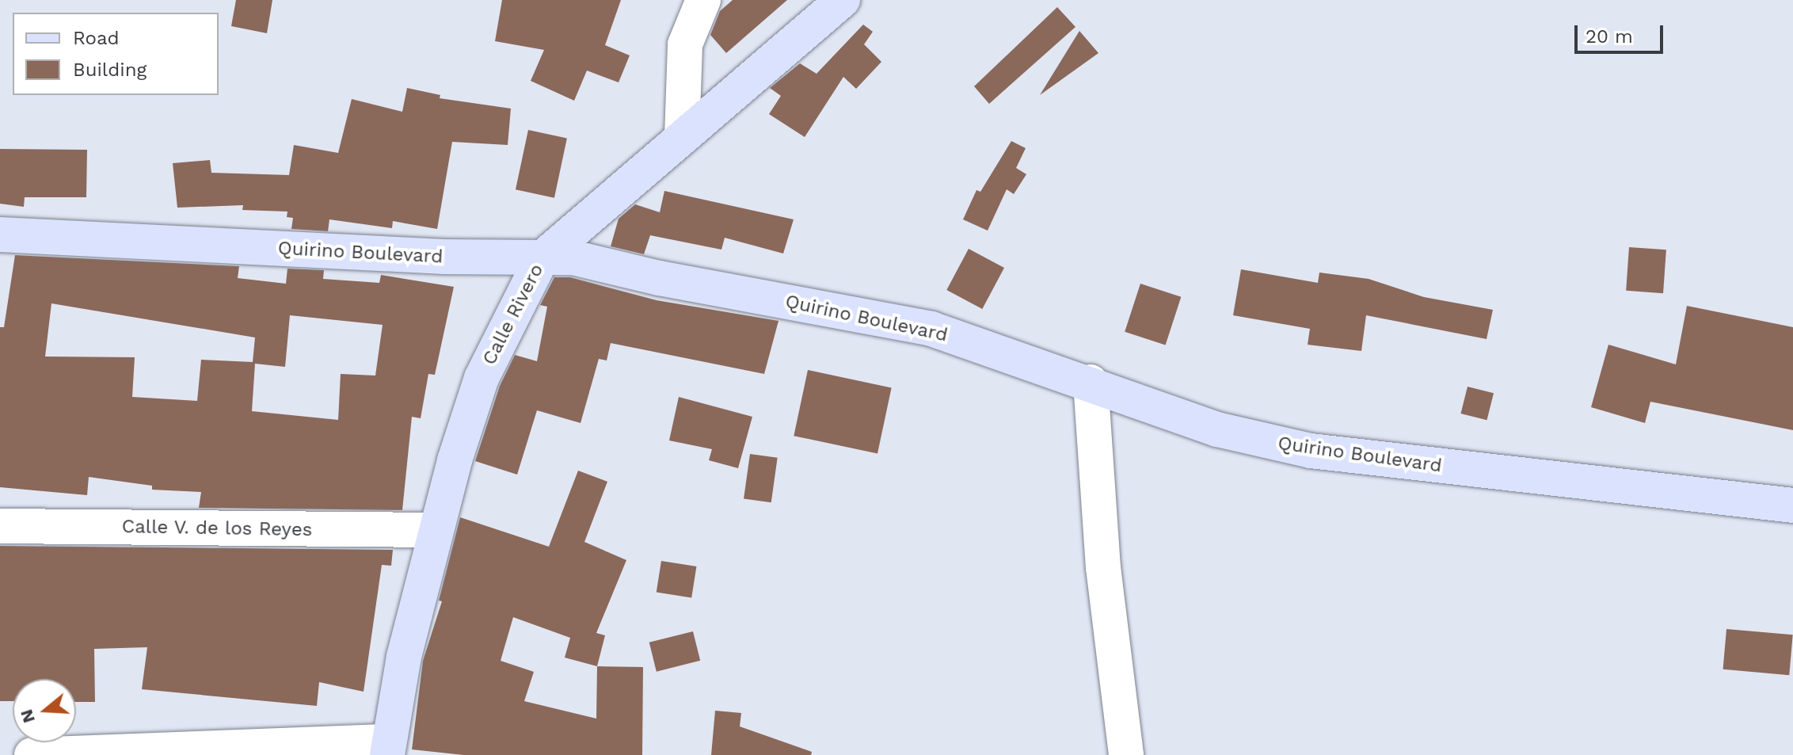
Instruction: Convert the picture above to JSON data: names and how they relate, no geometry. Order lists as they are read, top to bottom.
{
  "streets": {
    "main road": ["Quirino Boulevard", "Calle Rivero"],
    "street": ["Calle V. de los Reyes"]
  },
  "crossings": [
    ["Quirino Boulevard", "Calle Rivero"],
    ["Calle Rivero", "Calle V. de los Reyes"]
  ],
  "legend": ["Road", "Building"],
  "scale_bar": "20 m",
  "north": "left"
}
